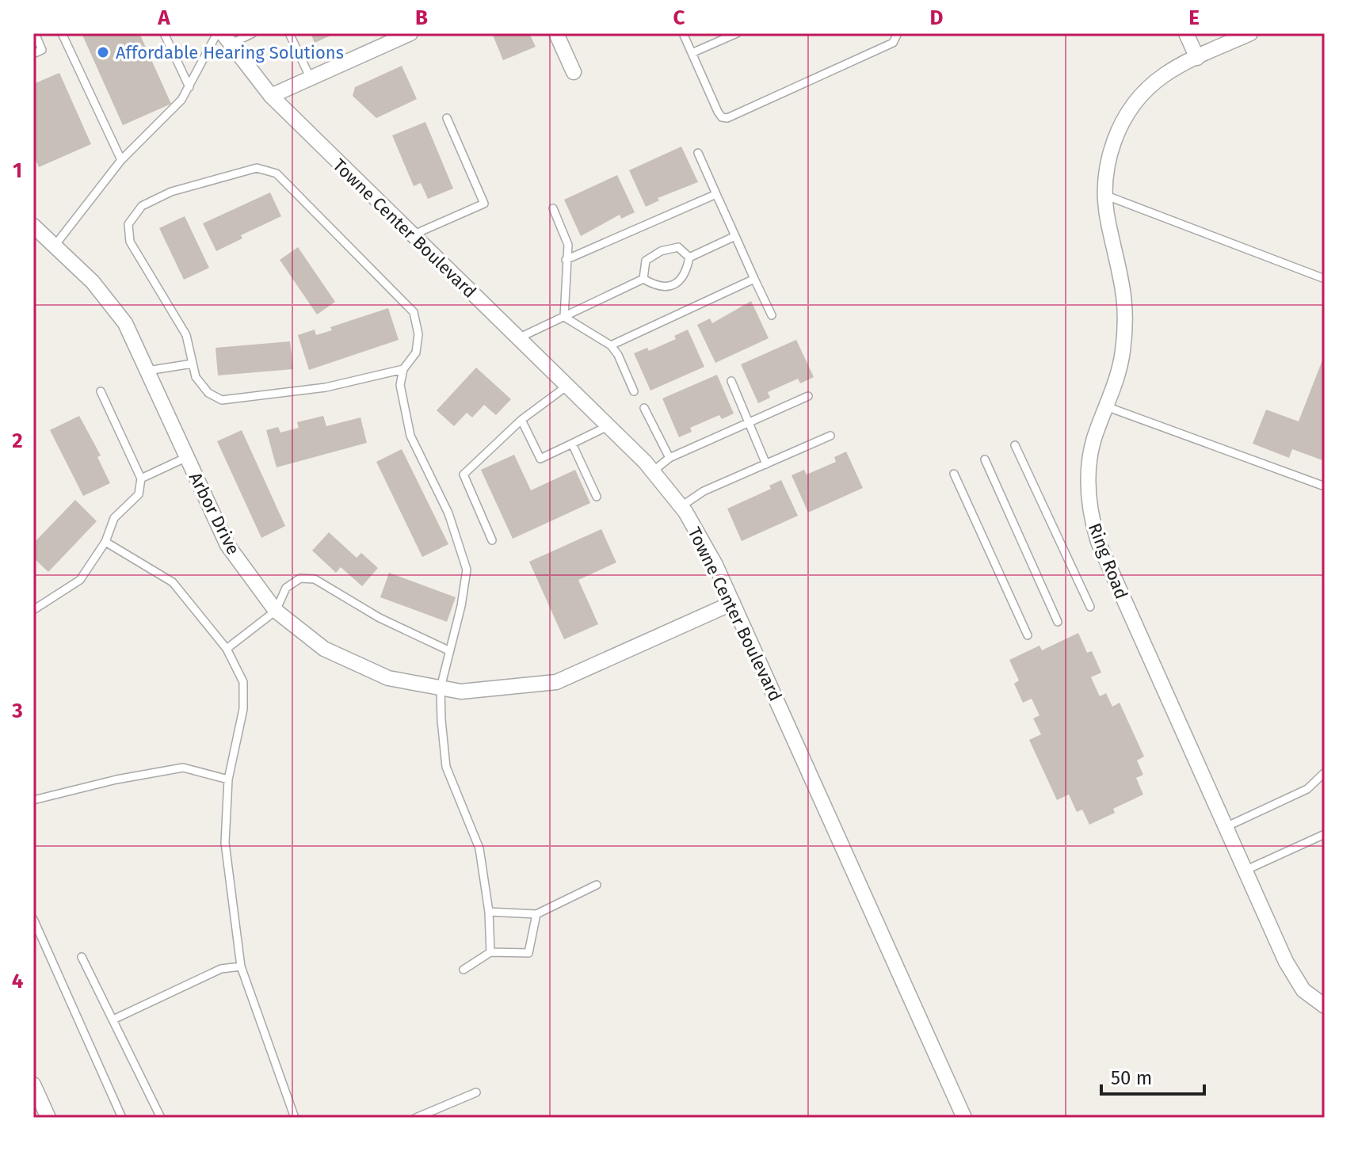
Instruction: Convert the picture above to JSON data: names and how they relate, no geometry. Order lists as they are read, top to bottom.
{
  "streets": {
    "street": ["Towne Center Boulevard", "Arbor Drive", "Ring Road"]
  },
  "crossings": [
    ["Towne Center Boulevard", "Arbor Drive"]
  ],
  "places": ["Affordable Hearing Solutions"],
  "scale_bar": "50 m",
  "grid": {
    "columns": [
      "A",
      "B",
      "C",
      "D",
      "E"
    ],
    "rows": [
      "1",
      "2",
      "3",
      "4"
    ]
  }
}
